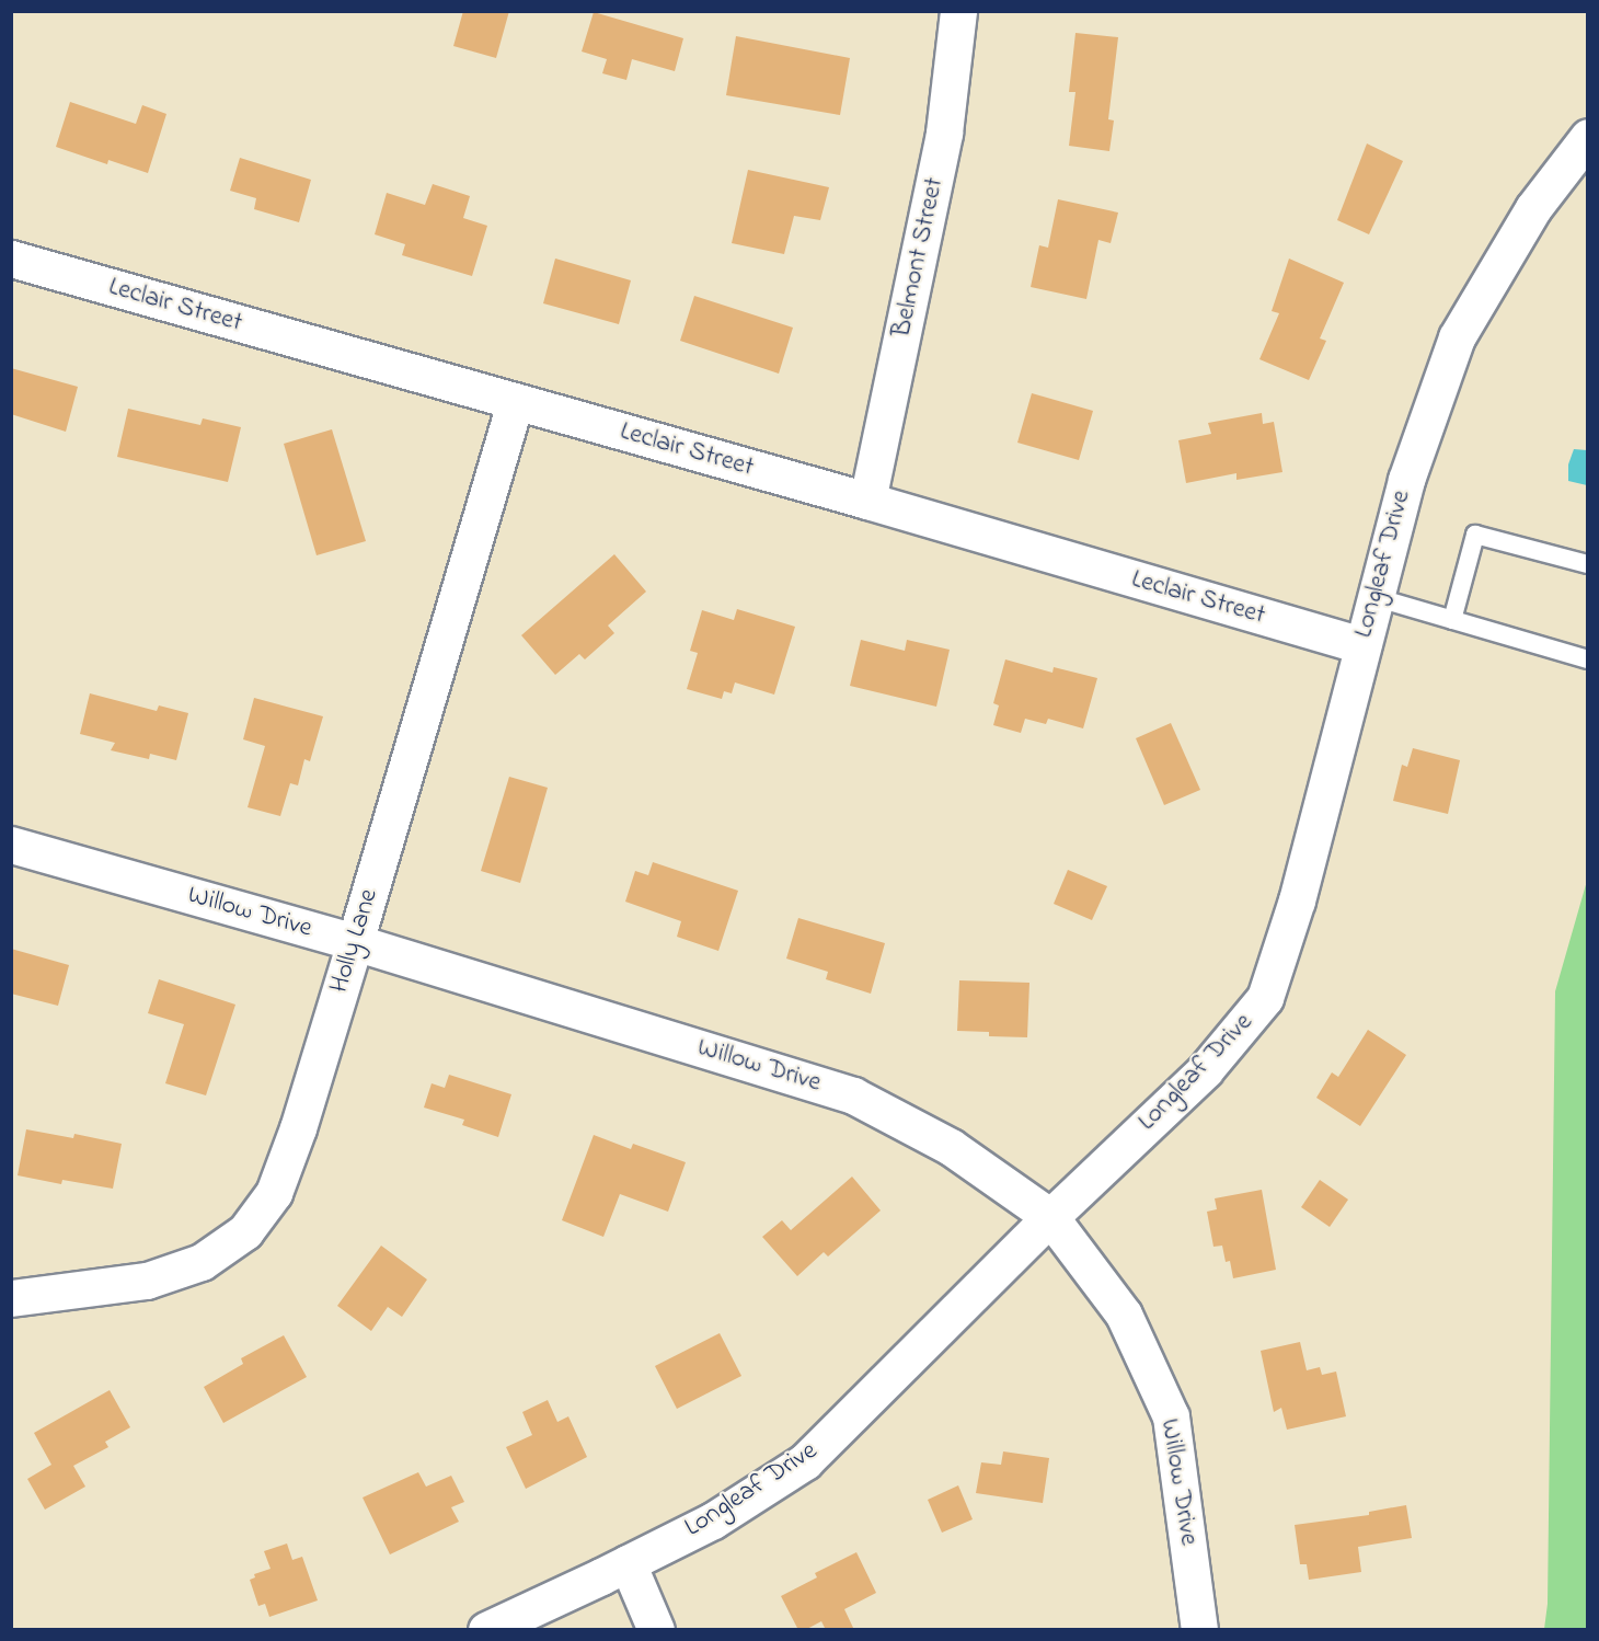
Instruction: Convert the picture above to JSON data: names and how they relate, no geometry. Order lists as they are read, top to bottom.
{
  "streets": {
    "street": [
      "Belmont Street",
      "Leclair Street",
      "Longleaf Drive",
      "Willow Drive",
      "Holly Lane"
    ]
  },
  "crossings": [
    ["Belmont Street", "Leclair Street"],
    ["Leclair Street", "Longleaf Drive"],
    ["Leclair Street", "Holly Lane"],
    ["Longleaf Drive", "Willow Drive"],
    ["Willow Drive", "Holly Lane"]
  ]
}
